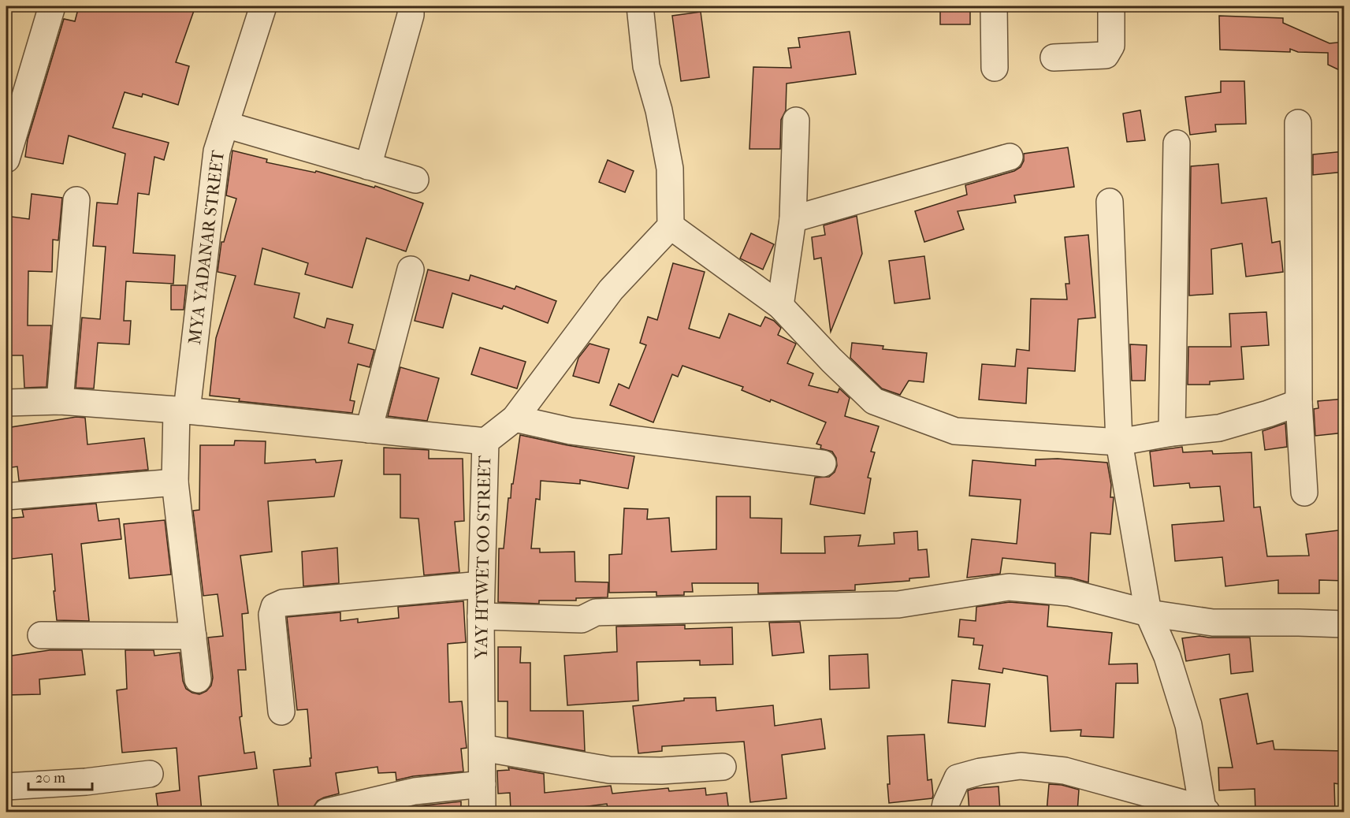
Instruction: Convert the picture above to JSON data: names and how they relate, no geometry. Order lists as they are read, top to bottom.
{
  "streets": {
    "street": ["MYA YADANAR STREET", "YAY HTWET OO STREET"]
  },
  "scale_bar": "20 m"
}
